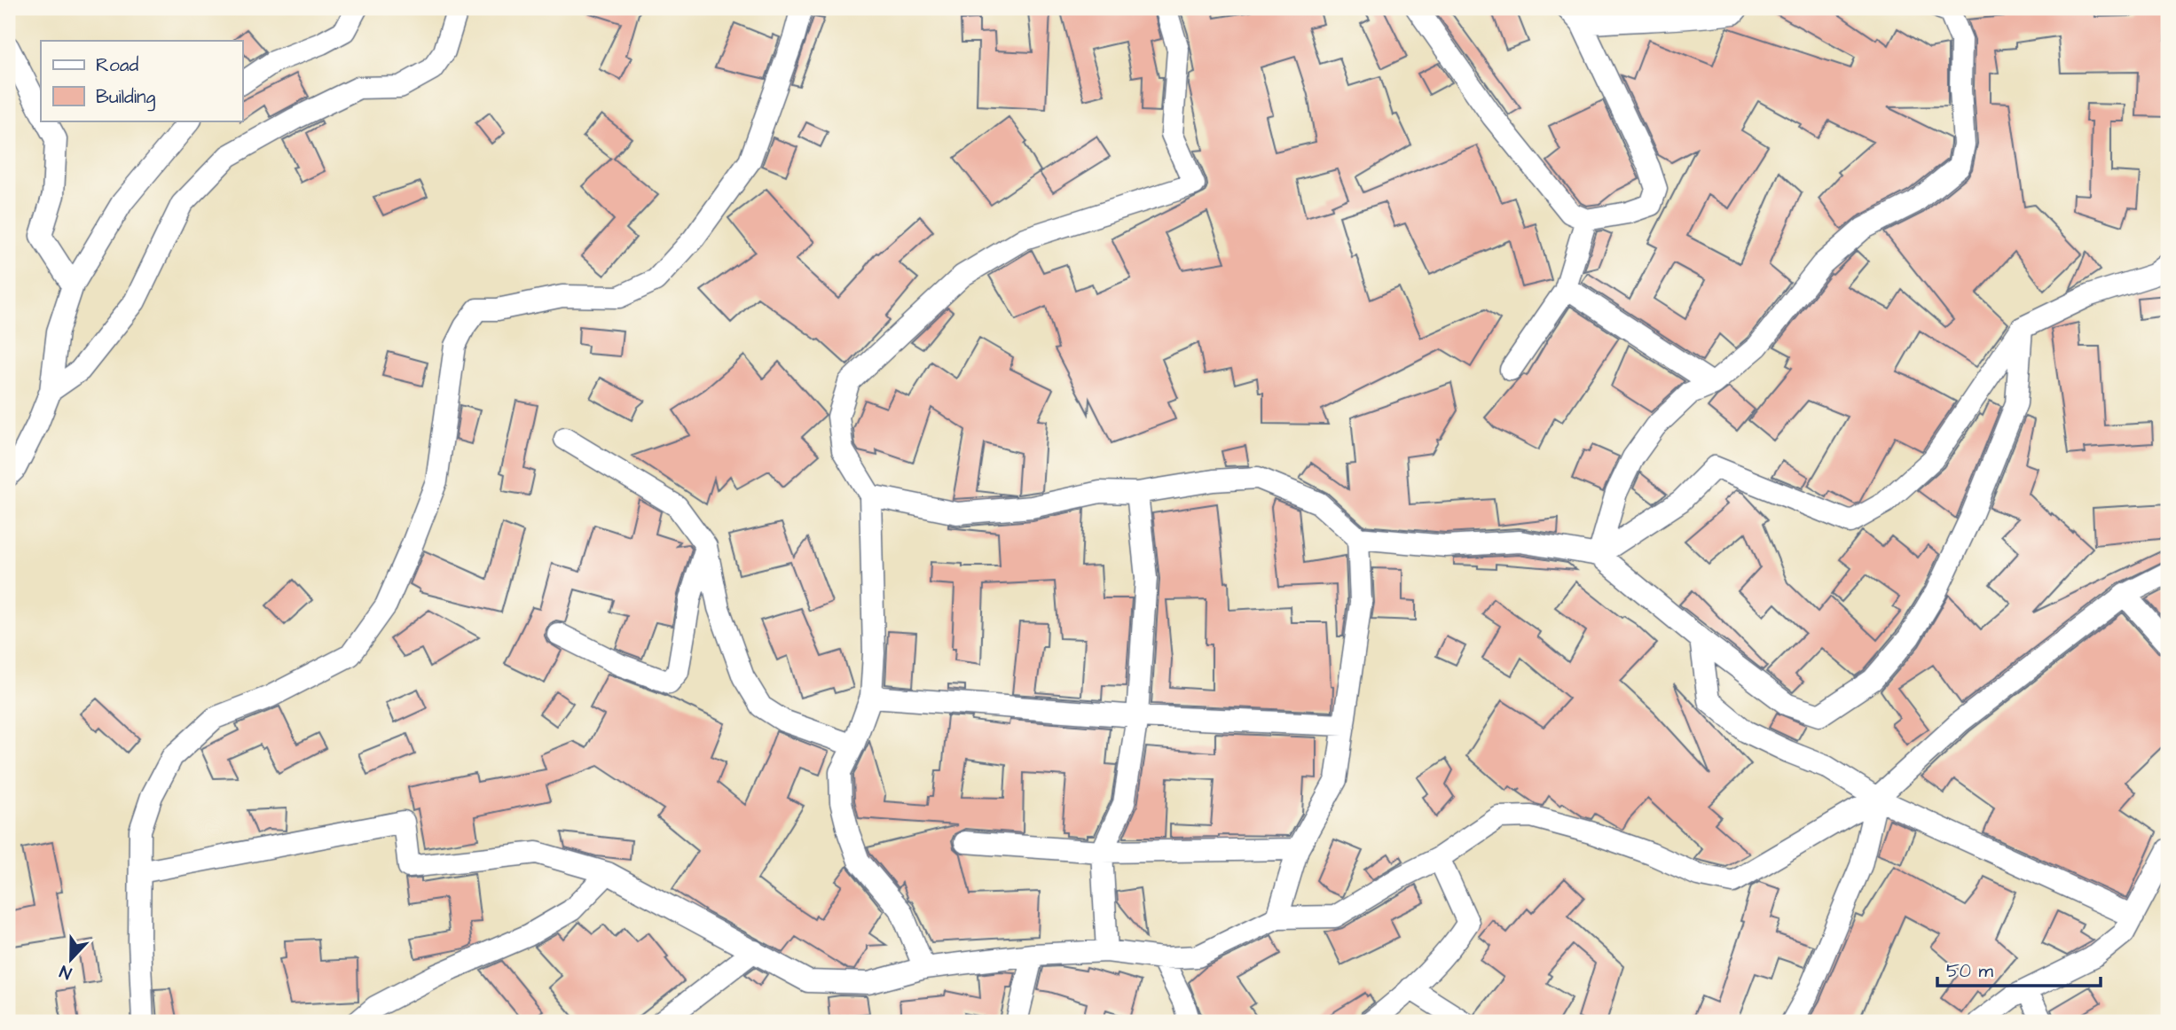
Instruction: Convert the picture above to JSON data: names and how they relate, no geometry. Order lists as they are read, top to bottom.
{
  "legend": ["Road", "Building"],
  "scale_bar": "50 m",
  "north": "bottom"
}
